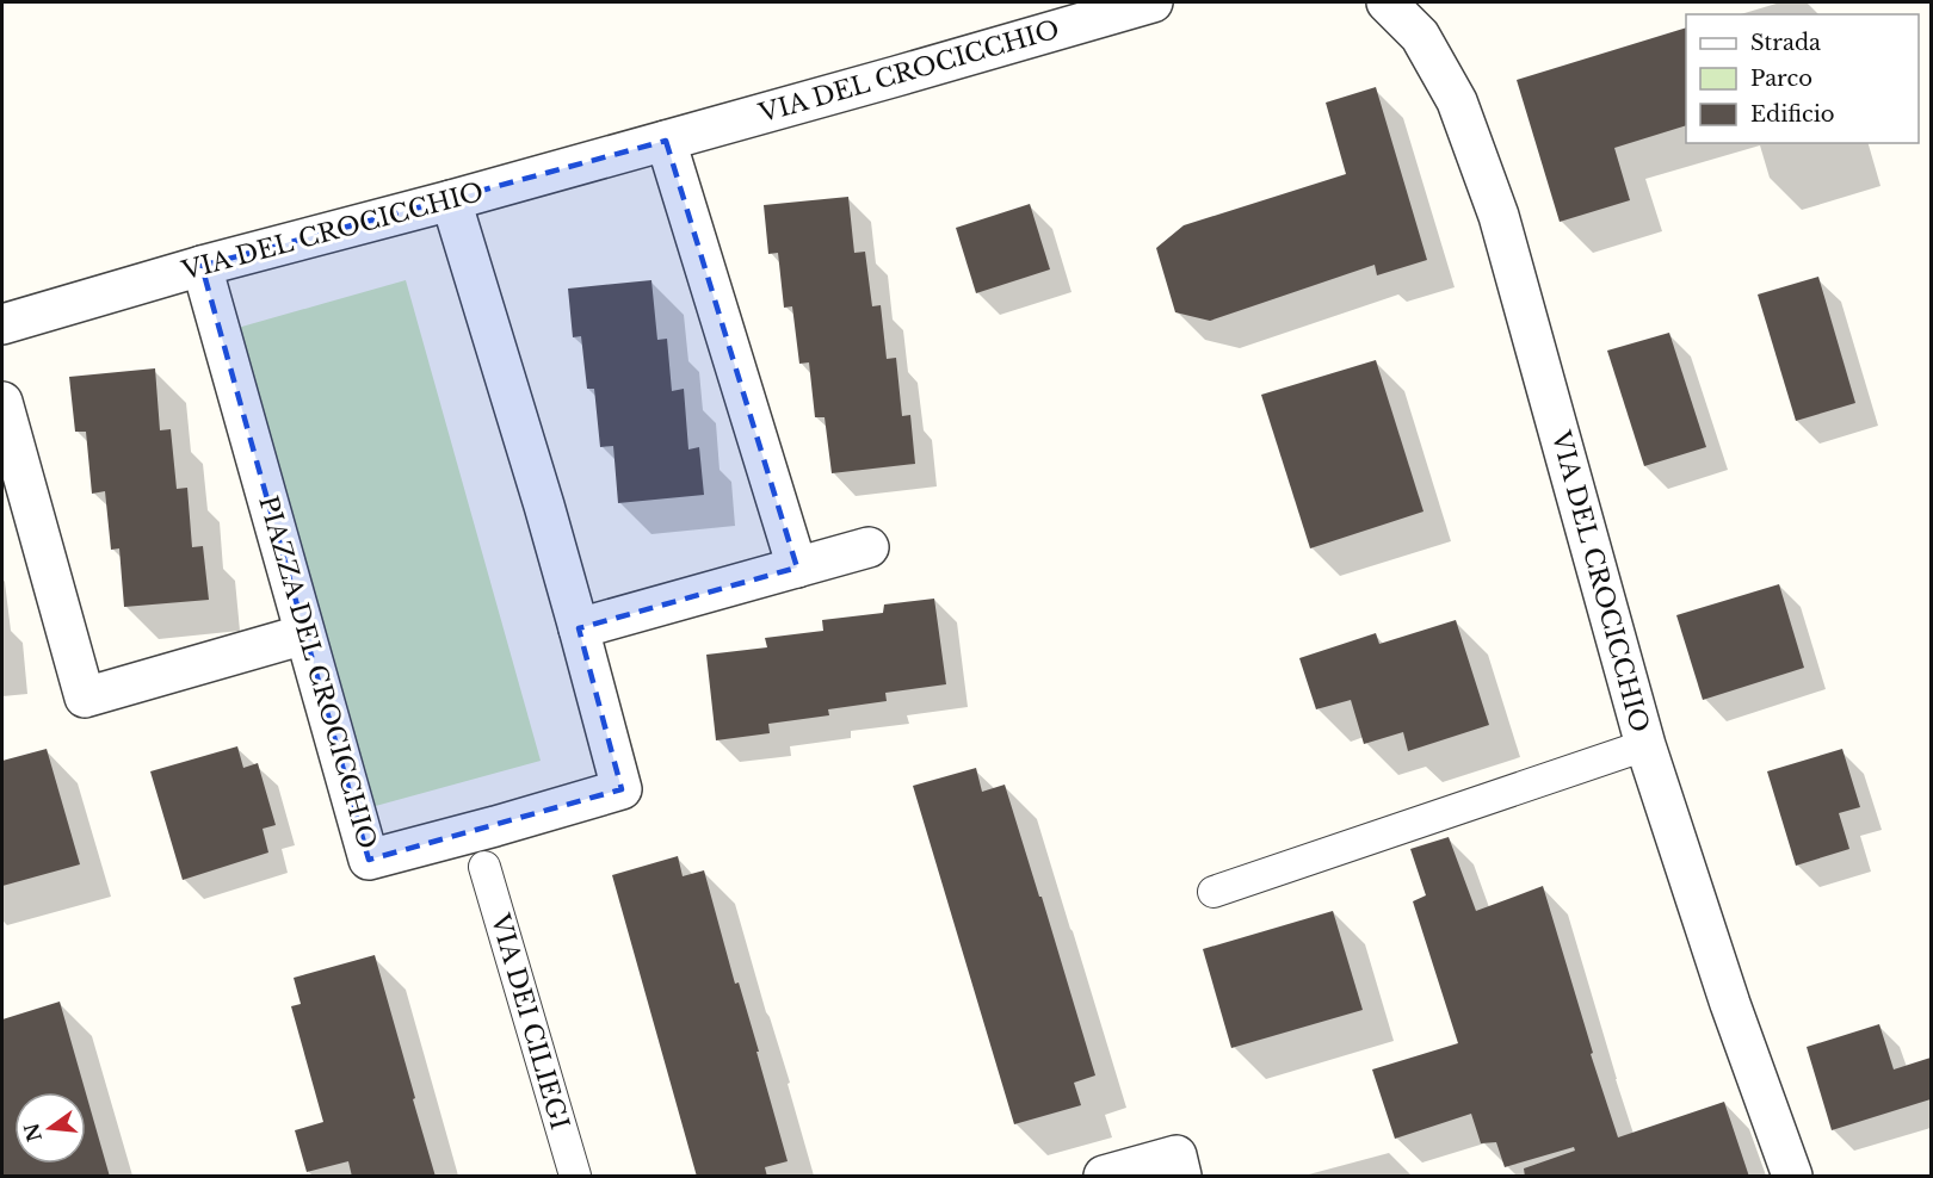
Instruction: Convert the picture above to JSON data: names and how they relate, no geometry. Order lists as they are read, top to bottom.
{
  "streets": {
    "street": ["VIA DEL CROCICCHIO", "PIAZZA DEL CROCICCHIO"],
    "lane": ["VIA DEI CILIEGI"]
  },
  "crossings": [
    ["VIA DEL CROCICCHIO", "PIAZZA DEL CROCICCHIO"]
  ],
  "legend": ["Strada", "Parco", "Edificio"],
  "north": "left"
}
